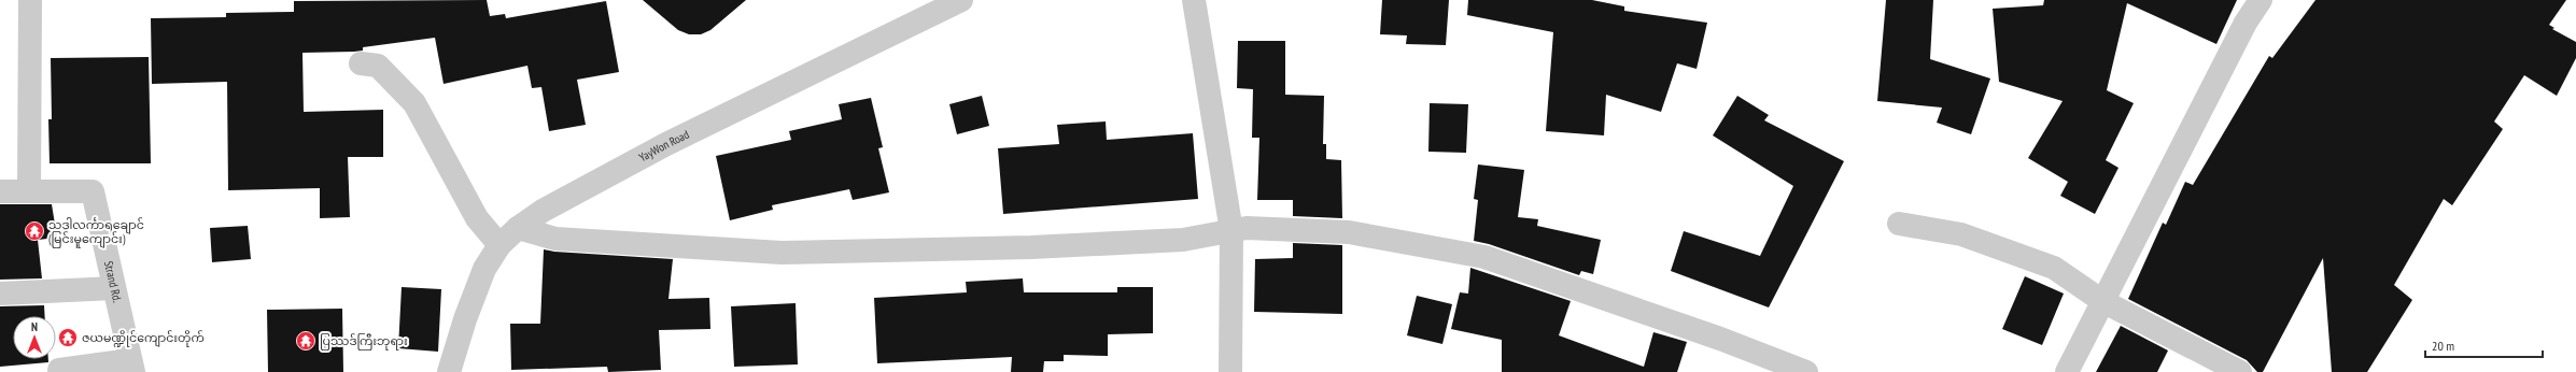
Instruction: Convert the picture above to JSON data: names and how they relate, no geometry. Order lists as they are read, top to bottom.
{
  "streets": {
    "street": ["YayWon Road", "Strand Rd."]
  },
  "places": {
    "temple": ["သဒ္ဓါလင်္ကာရချောင် (မြင်းမူကျောင်း)", "ဇယမဏ္ဍိုင်ကျောင်းတိုက်", "ပြဿဒ်ကြီးဘုရား"]
  },
  "scale_bar": "20 m",
  "north": "top"
}
